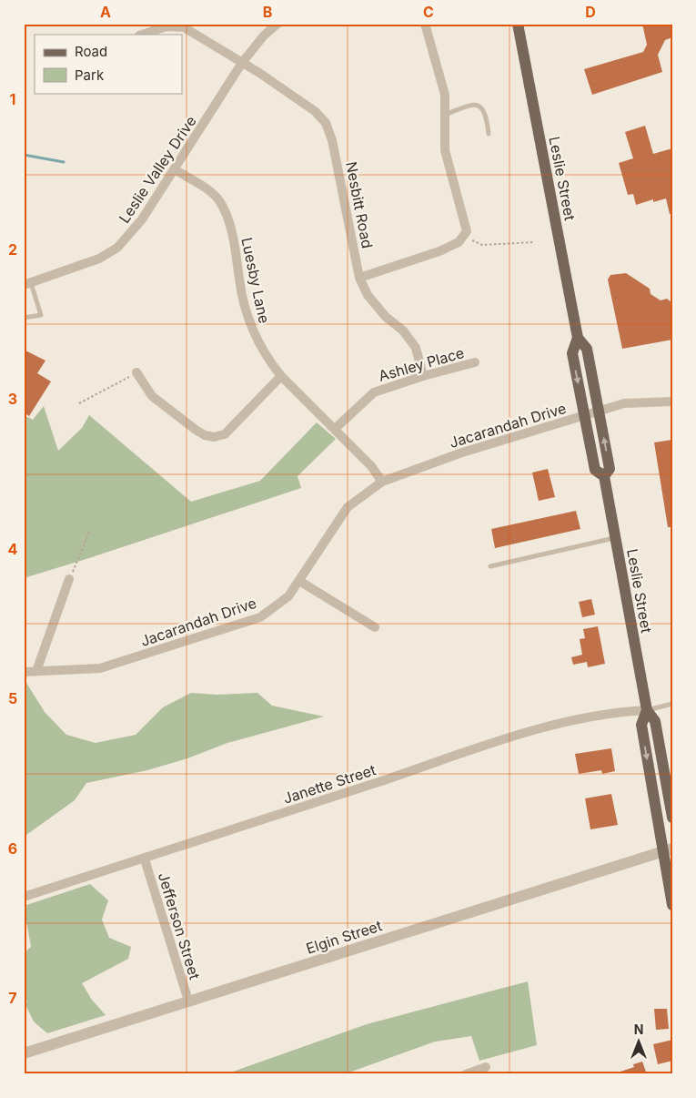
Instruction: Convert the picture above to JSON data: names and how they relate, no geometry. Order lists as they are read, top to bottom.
{
  "streets": {
    "main road": ["Leslie Street"],
    "street": [
      "Leslie Valley Drive",
      "Nesbitt Road",
      "Luesby Lane",
      "Ashley Place",
      "Jacarandah Drive",
      "Janette Street",
      "Jefferson Street",
      "Elgin Street"
    ]
  },
  "crossings": [
    ["Leslie Valley Drive", "Nesbitt Road"],
    ["Leslie Valley Drive", "Luesby Lane"],
    ["Leslie Street", "Jacarandah Drive"],
    ["Leslie Street", "Janette Street"],
    ["Leslie Street", "Elgin Street"],
    ["Nesbitt Road", "Ashley Place"],
    ["Luesby Lane", "Ashley Place"],
    ["Luesby Lane", "Jacarandah Drive"],
    ["Janette Street", "Jefferson Street"],
    ["Jefferson Street", "Elgin Street"]
  ],
  "legend": ["Road", "Park"],
  "north": "top",
  "grid": {
    "columns": [
      "A",
      "B",
      "C",
      "D"
    ],
    "rows": [
      "1",
      "2",
      "3",
      "4",
      "5",
      "6",
      "7"
    ]
  }
}
